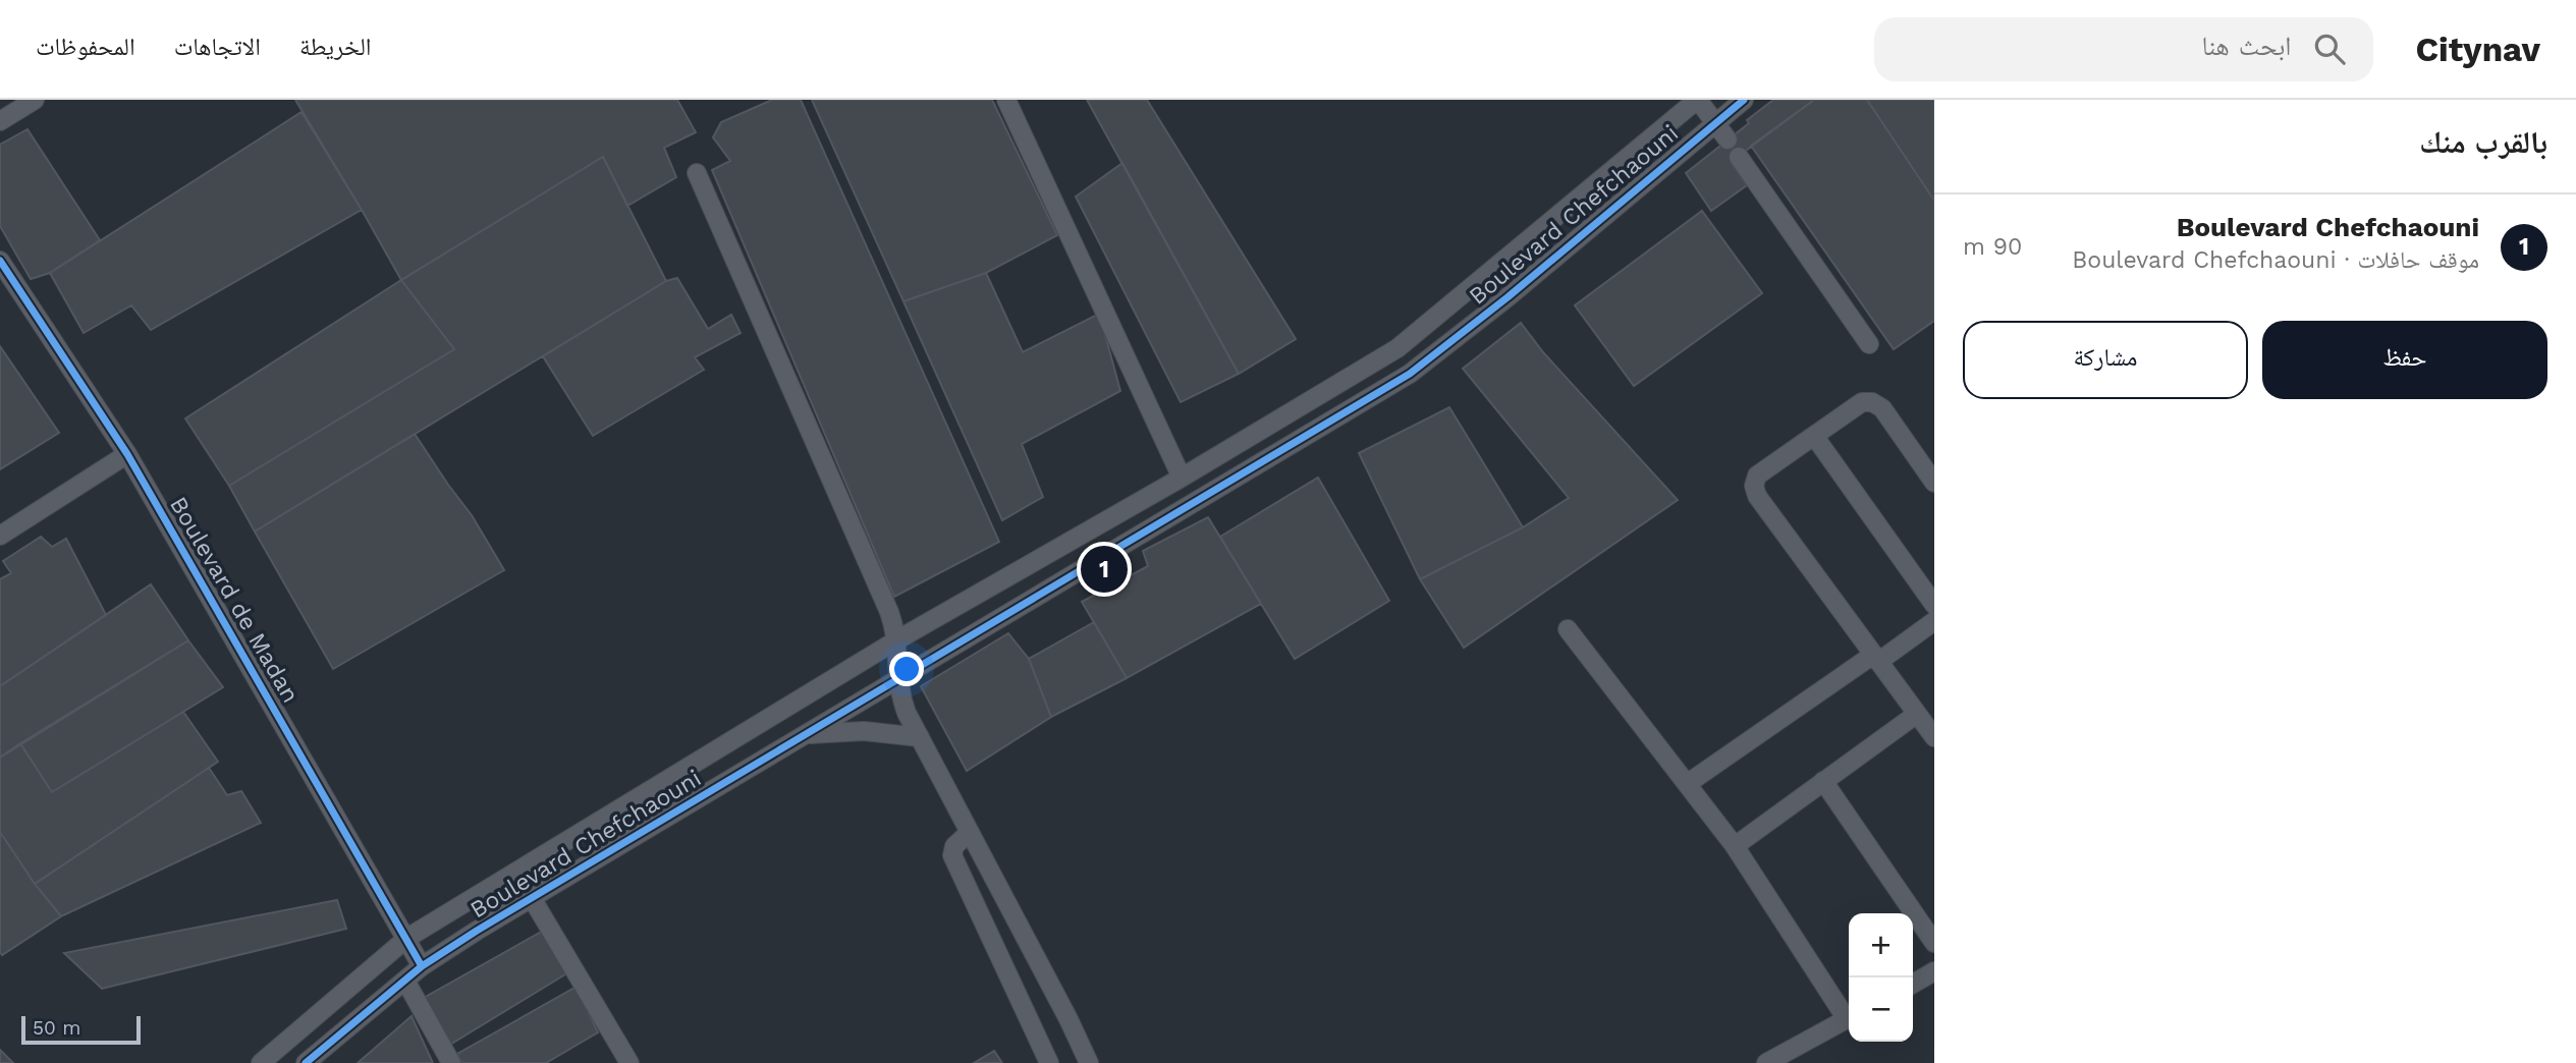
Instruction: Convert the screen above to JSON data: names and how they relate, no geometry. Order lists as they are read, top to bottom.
{
  "streets": {
    "street": ["Boulevard Chefchaouni", "Boulevard de Madan"]
  },
  "crossings": [
    ["Boulevard Chefchaouni", "Boulevard de Madan"]
  ],
  "scale_bar": "50 m",
  "page": {
    "header": "Citynav",
    "search": "ابحث هنا",
    "nav": ["الخريطة", "الاتجاهات", "المحفوظات"],
    "heading": "بالقرب منك",
    "list": [
      {
        "mark": "1",
        "name": "Boulevard Chefchaouni",
        "note": "موقف حافلات · Boulevard Chefchaouni",
        "value": "90 m"
      }
    ],
    "buttons": ["حفظ", "مشاركة"],
    "pins": "1",
    "map_buttons": ["+", "−"],
    "scale": "50 m"
  }
}
